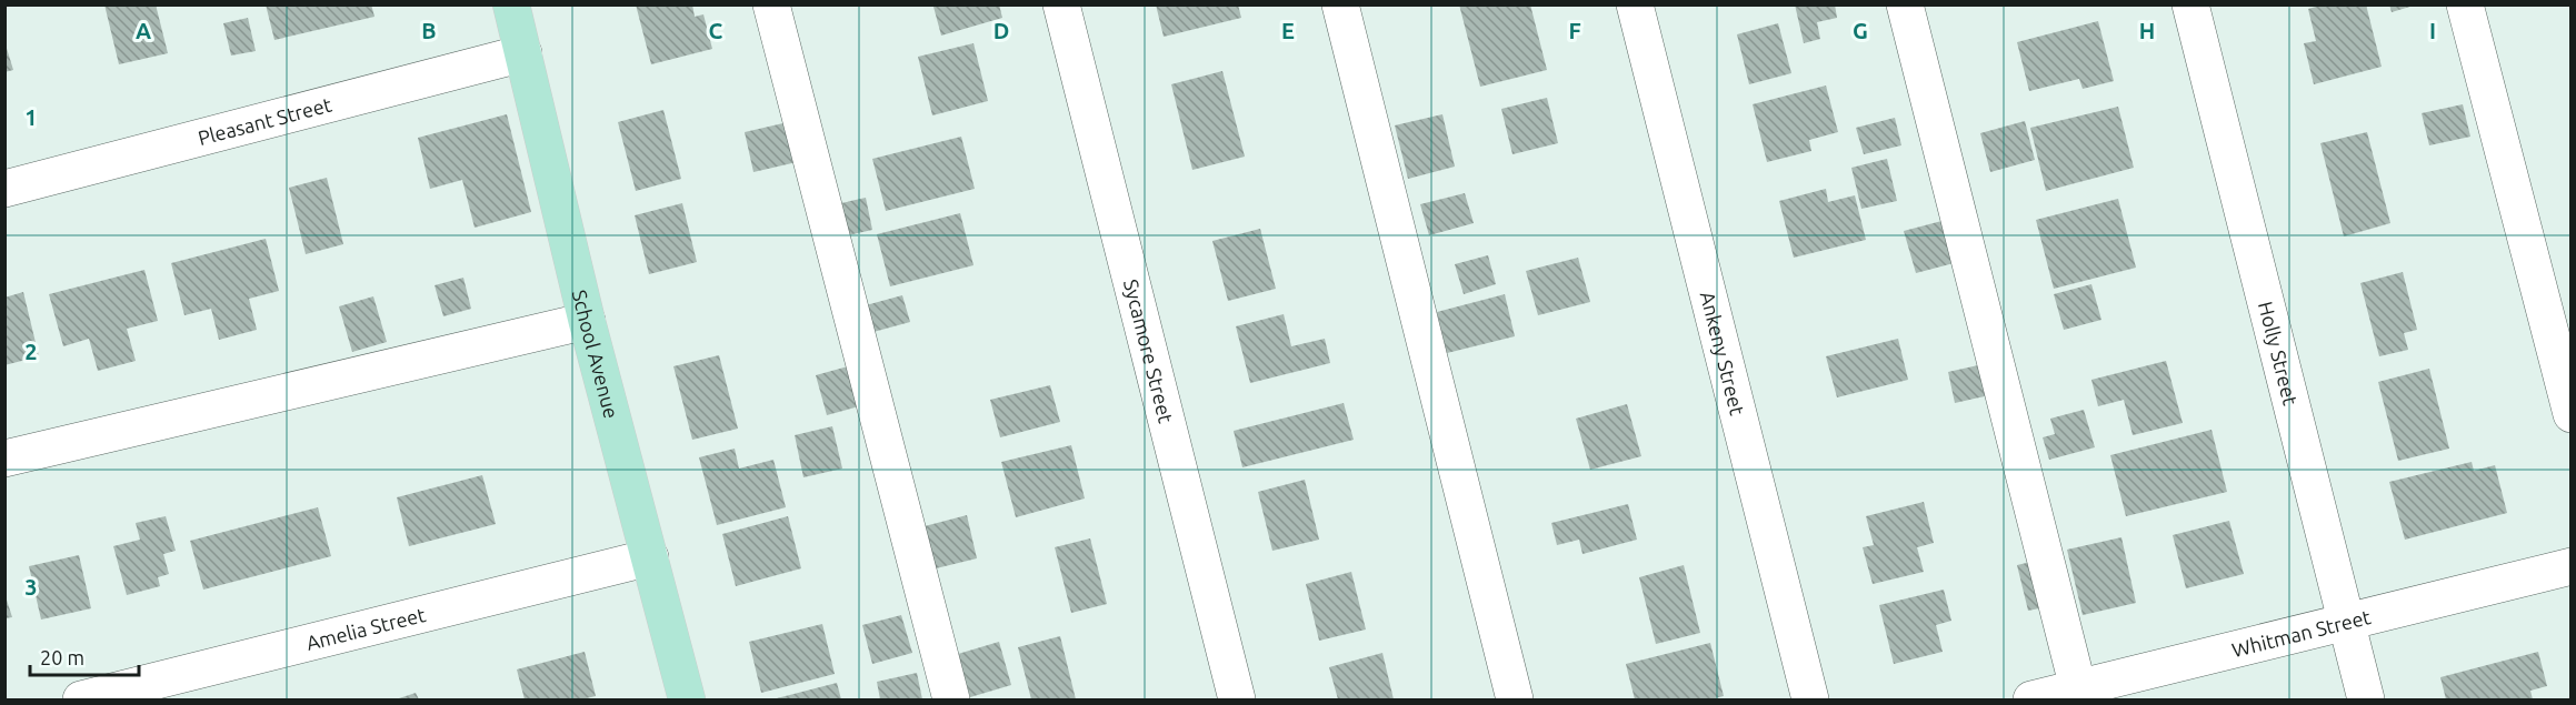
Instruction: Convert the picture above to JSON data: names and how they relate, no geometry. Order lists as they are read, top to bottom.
{
  "streets": {
    "main road": ["School Avenue"],
    "street": [
      "Pleasant Street",
      "Ankeny Street",
      "Holly Street",
      "Sycamore Street",
      "Amelia Street",
      "Whitman Street"
    ]
  },
  "crossings": [
    ["Pleasant Street", "School Avenue"],
    ["Holly Street", "Whitman Street"],
    ["School Avenue", "Amelia Street"]
  ],
  "scale_bar": "20 m",
  "grid": {
    "columns": [
      "A",
      "B",
      "C",
      "D",
      "E",
      "F",
      "G",
      "H",
      "I"
    ],
    "rows": ["1", "2", "3"]
  }
}
